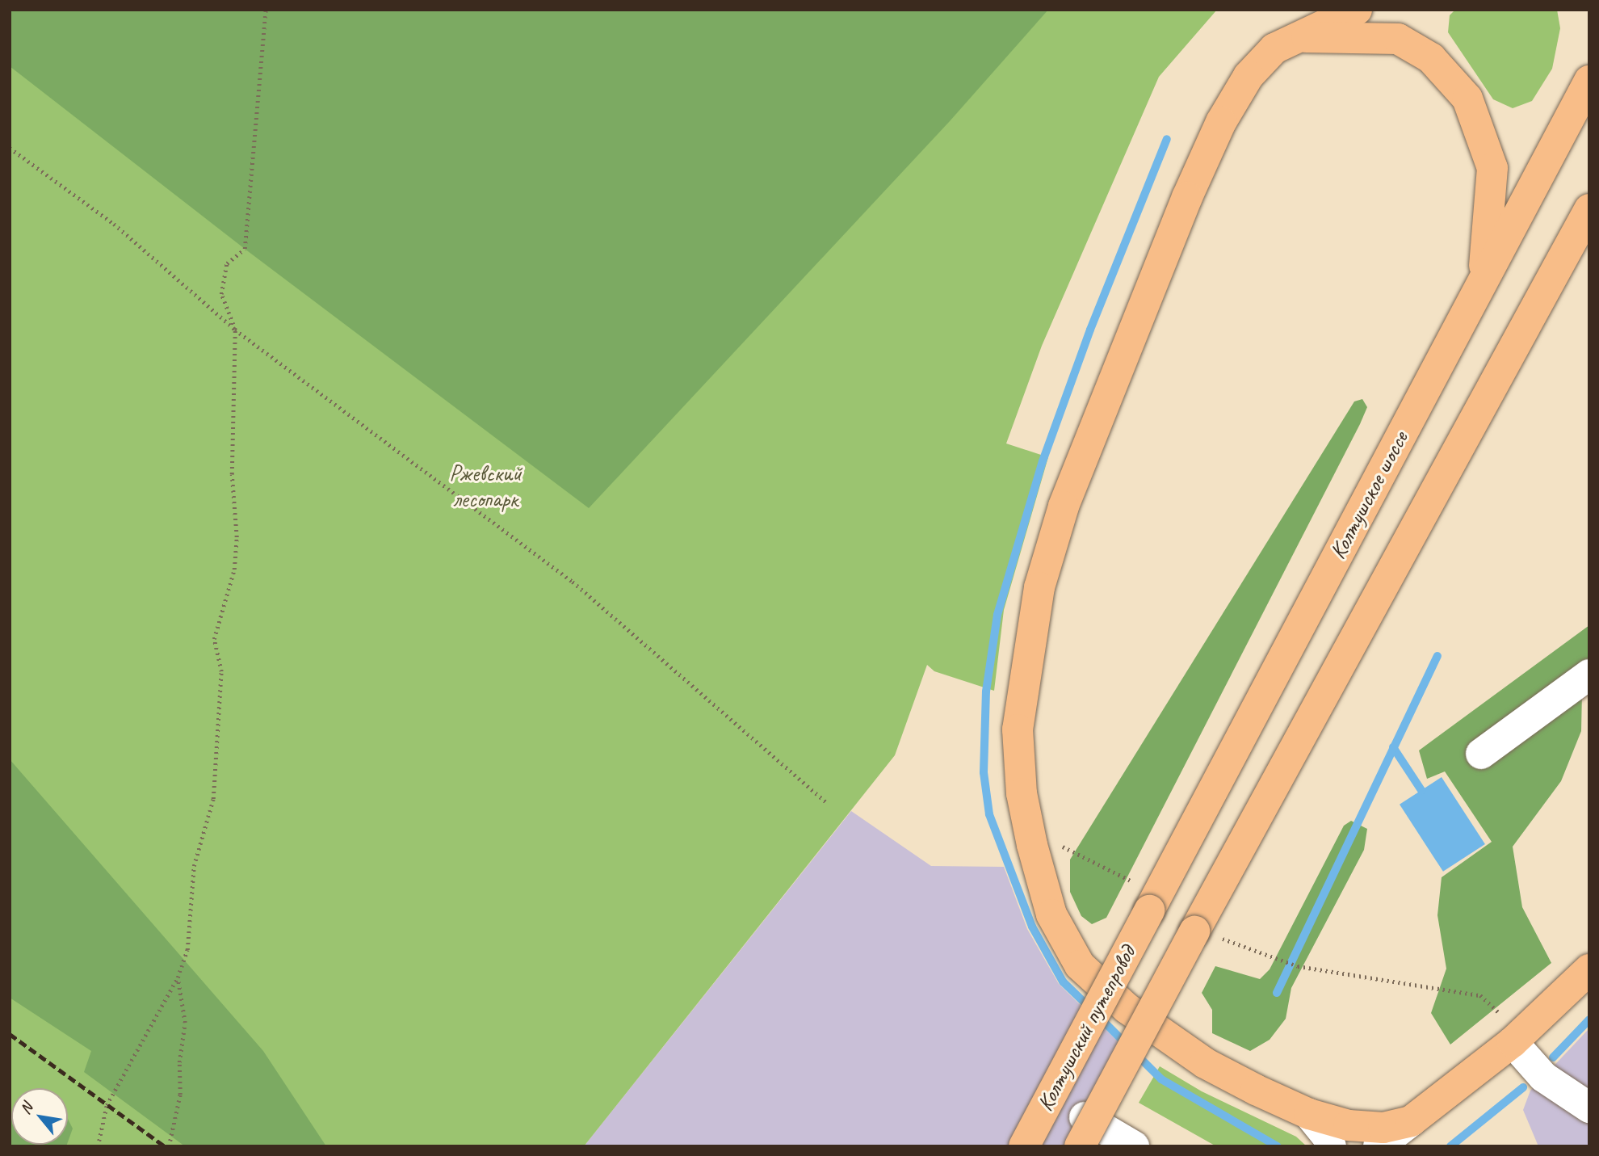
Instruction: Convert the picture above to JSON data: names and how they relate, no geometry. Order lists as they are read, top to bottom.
{
  "streets": {
    "main road": ["Колтушское шоссе", "Колтушский путепровод"]
  },
  "crossings": [
    ["Колтушское шоссе", "Колтушский путепровод"]
  ],
  "parks": ["Ржевский лесопарк"],
  "north": "top left"
}
